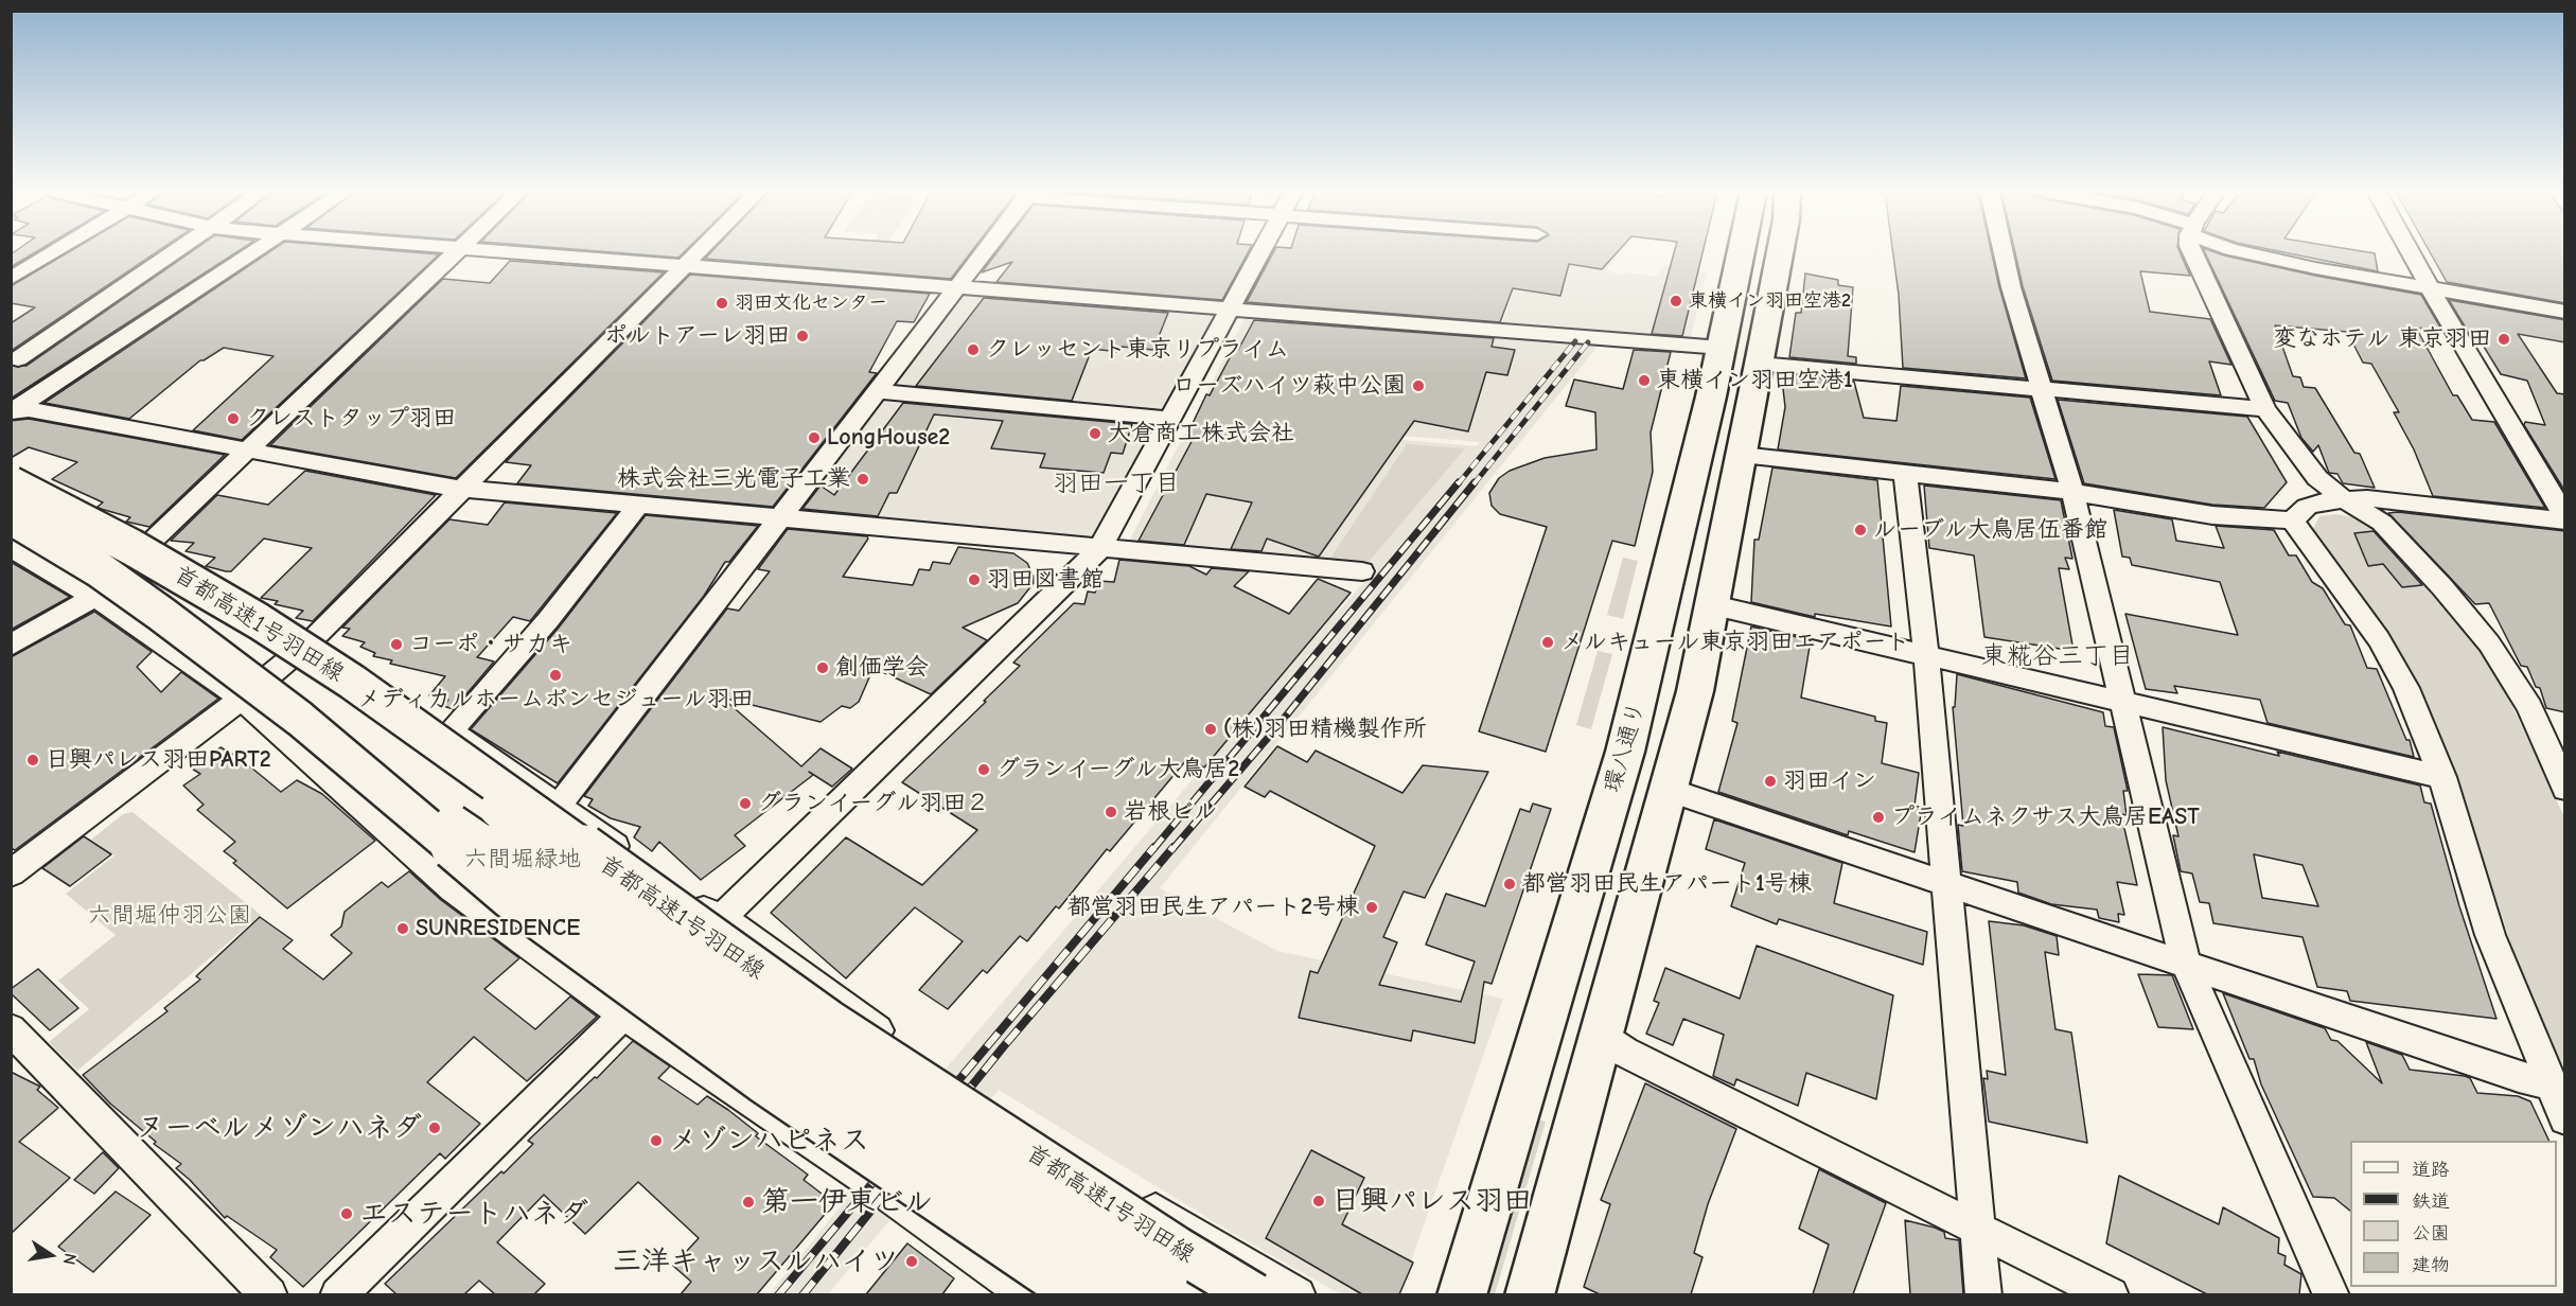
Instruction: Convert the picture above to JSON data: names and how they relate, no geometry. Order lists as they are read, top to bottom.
{
  "streets": {
    "highway": ["首都高速1号羽田線", "環八通り"]
  },
  "districts": ["羽田一丁目", "東糀谷三丁目"],
  "parks": ["六間堀緑地", "六間堀仲羽公園"],
  "places": [
    "東横イン羽田空港2",
    "羽田文化センター",
    "ポルトアーレ羽田",
    "変なホテル 東京羽田",
    "クレッセント東京リプライム",
    "東横イン羽田空港1",
    "ローズハイツ萩中公園",
    "クレストタップ羽田",
    "大倉商工株式会社",
    "LongHouse2",
    "株式会社三光電子工業",
    "ルーブル大鳥居伍番館",
    "羽田図書館",
    "メルキュール東京羽田エアポート",
    "コーポ・サカキ",
    "創価学会",
    "メディカルホームボンセジュール羽田",
    "(株)羽田精機製作所",
    "日興パレス羽田PART2",
    "グランイーグル大鳥居2",
    "羽田イン",
    "グランイーグル羽田２",
    "岩根ビル",
    "プライムネクサス大鳥居EAST",
    "都営羽田民生アパート1号棟",
    "都営羽田民生アパート2号棟",
    "SUNRESIDENCE",
    "ヌーベルメゾンハネダ",
    "メゾンハピネス",
    "日興パレス羽田",
    "第一伊東ビル",
    "エステートハネダ",
    "三洋キャッスルハイツ"
  ],
  "legend": [
    "道路",
    "鉄道",
    "公園",
    "建物"
  ],
  "north": "right"
}
